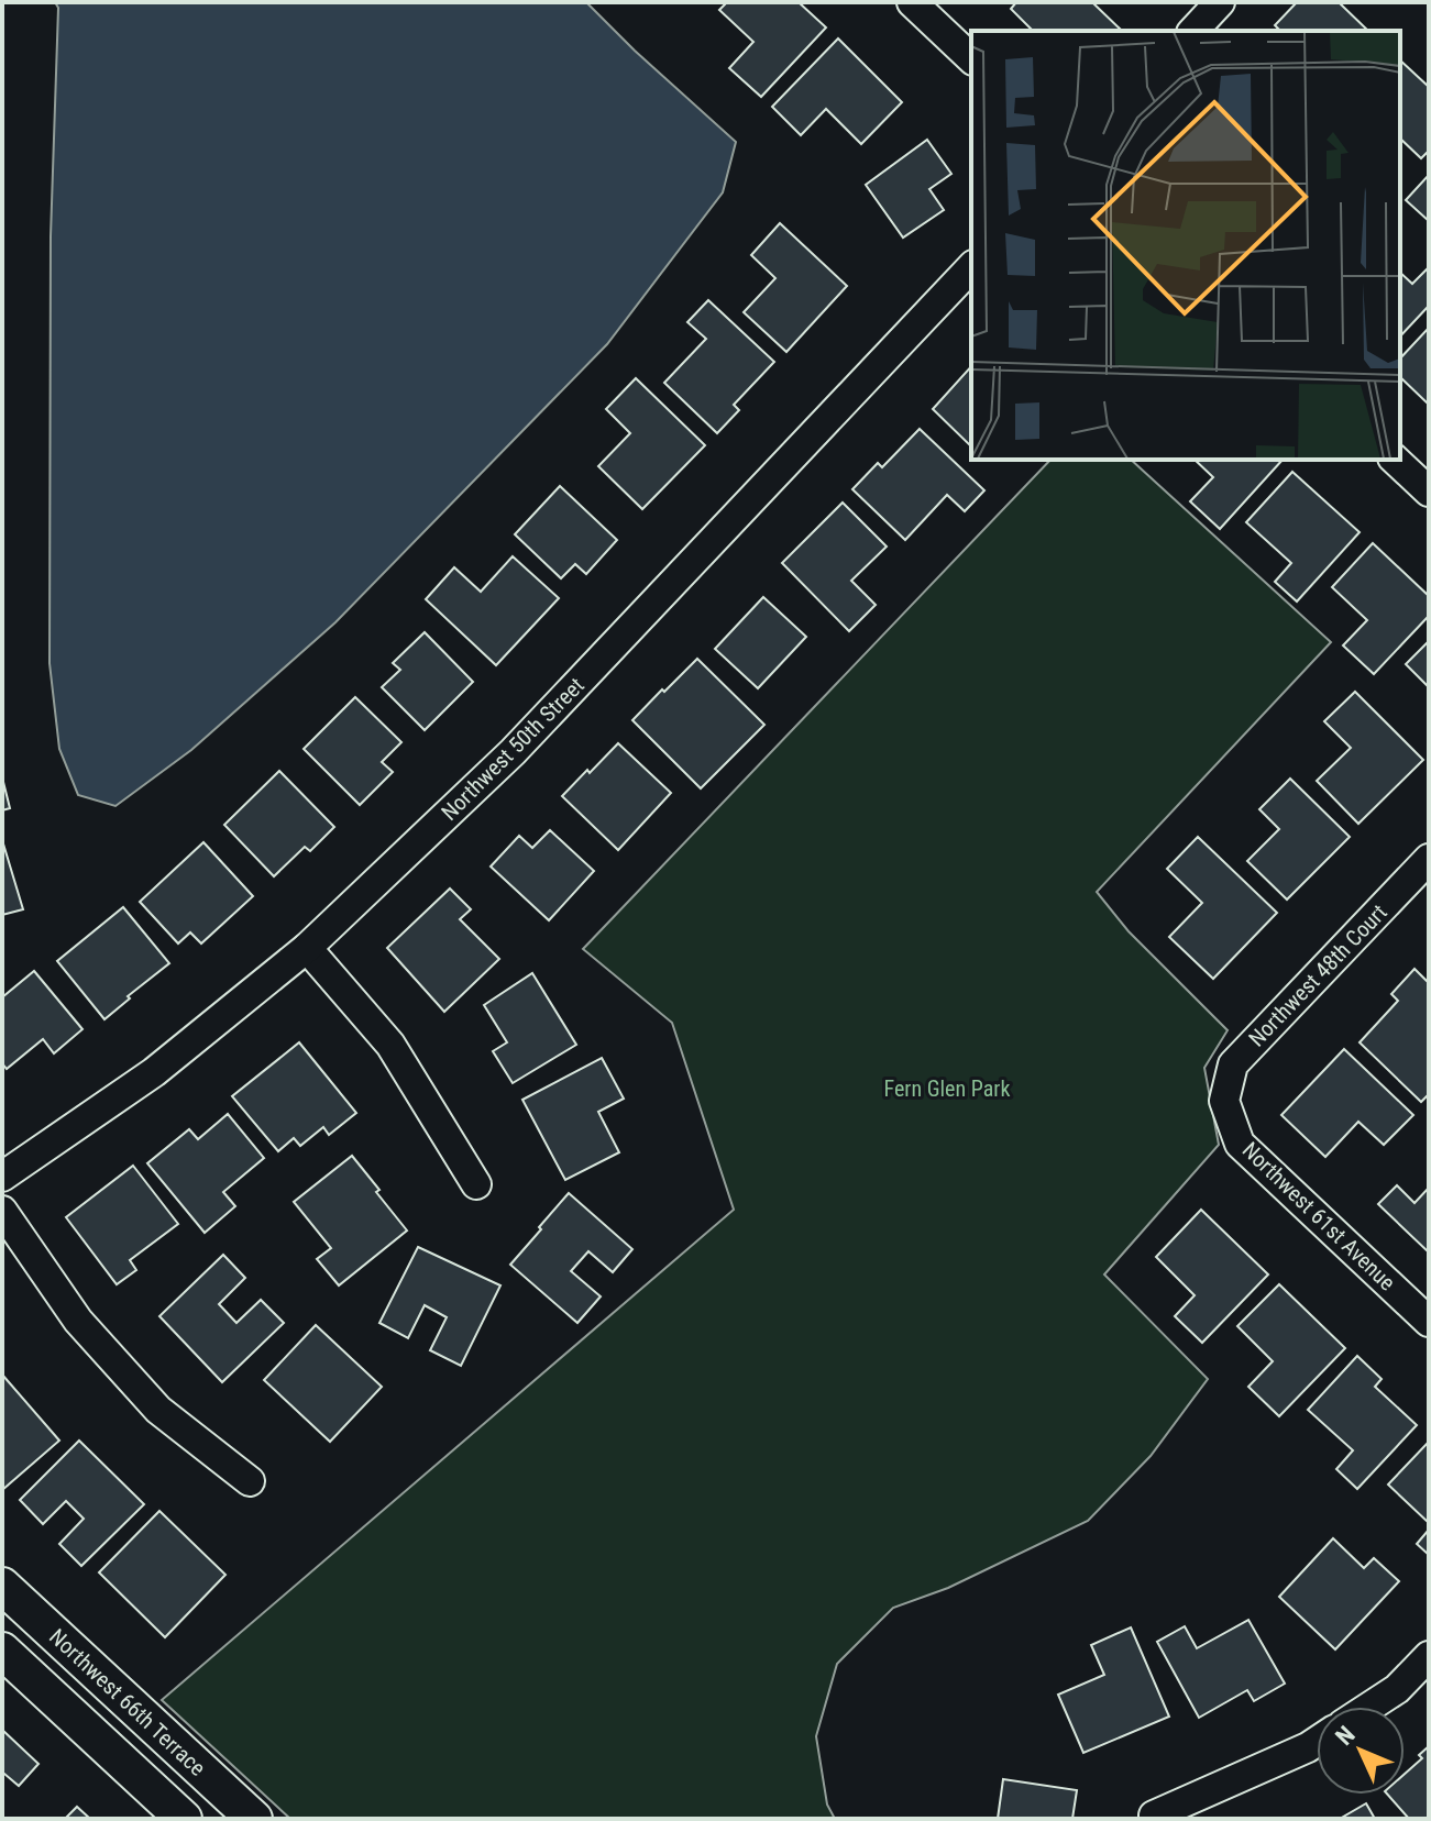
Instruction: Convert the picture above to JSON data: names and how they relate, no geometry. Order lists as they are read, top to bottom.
{
  "streets": {
    "street": [
      "Northwest 50th Street",
      "Northwest 48th Court",
      "Northwest 61st Avenue",
      "Northwest 66th Terrace"
    ]
  },
  "crossings": [
    ["Northwest 48th Court", "Northwest 61st Avenue"]
  ],
  "parks": ["Fern Glen Park"],
  "north": "top left"
}
